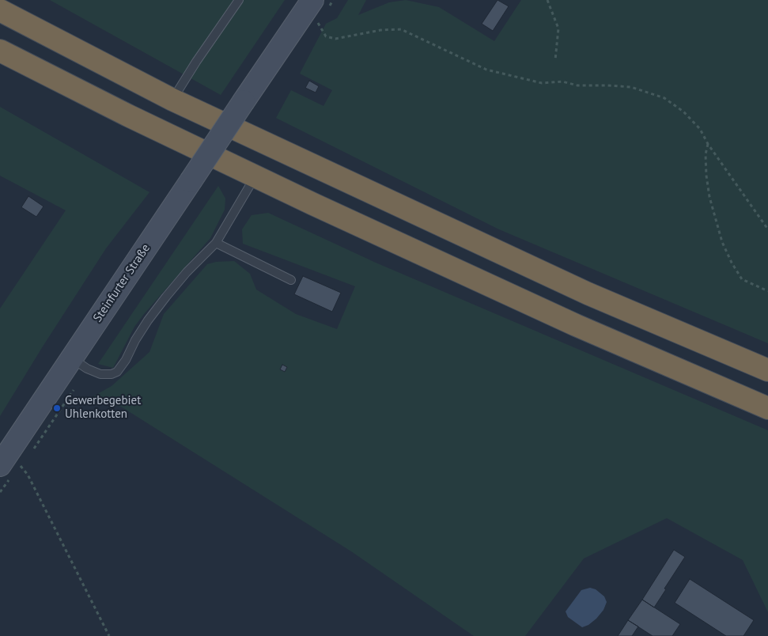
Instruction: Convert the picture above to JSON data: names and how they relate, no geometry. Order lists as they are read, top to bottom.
{
  "streets": {
    "main road": ["Steinfurter Straße"]
  },
  "places": ["Gewerbegebiet Uhlenkotten"]
}
